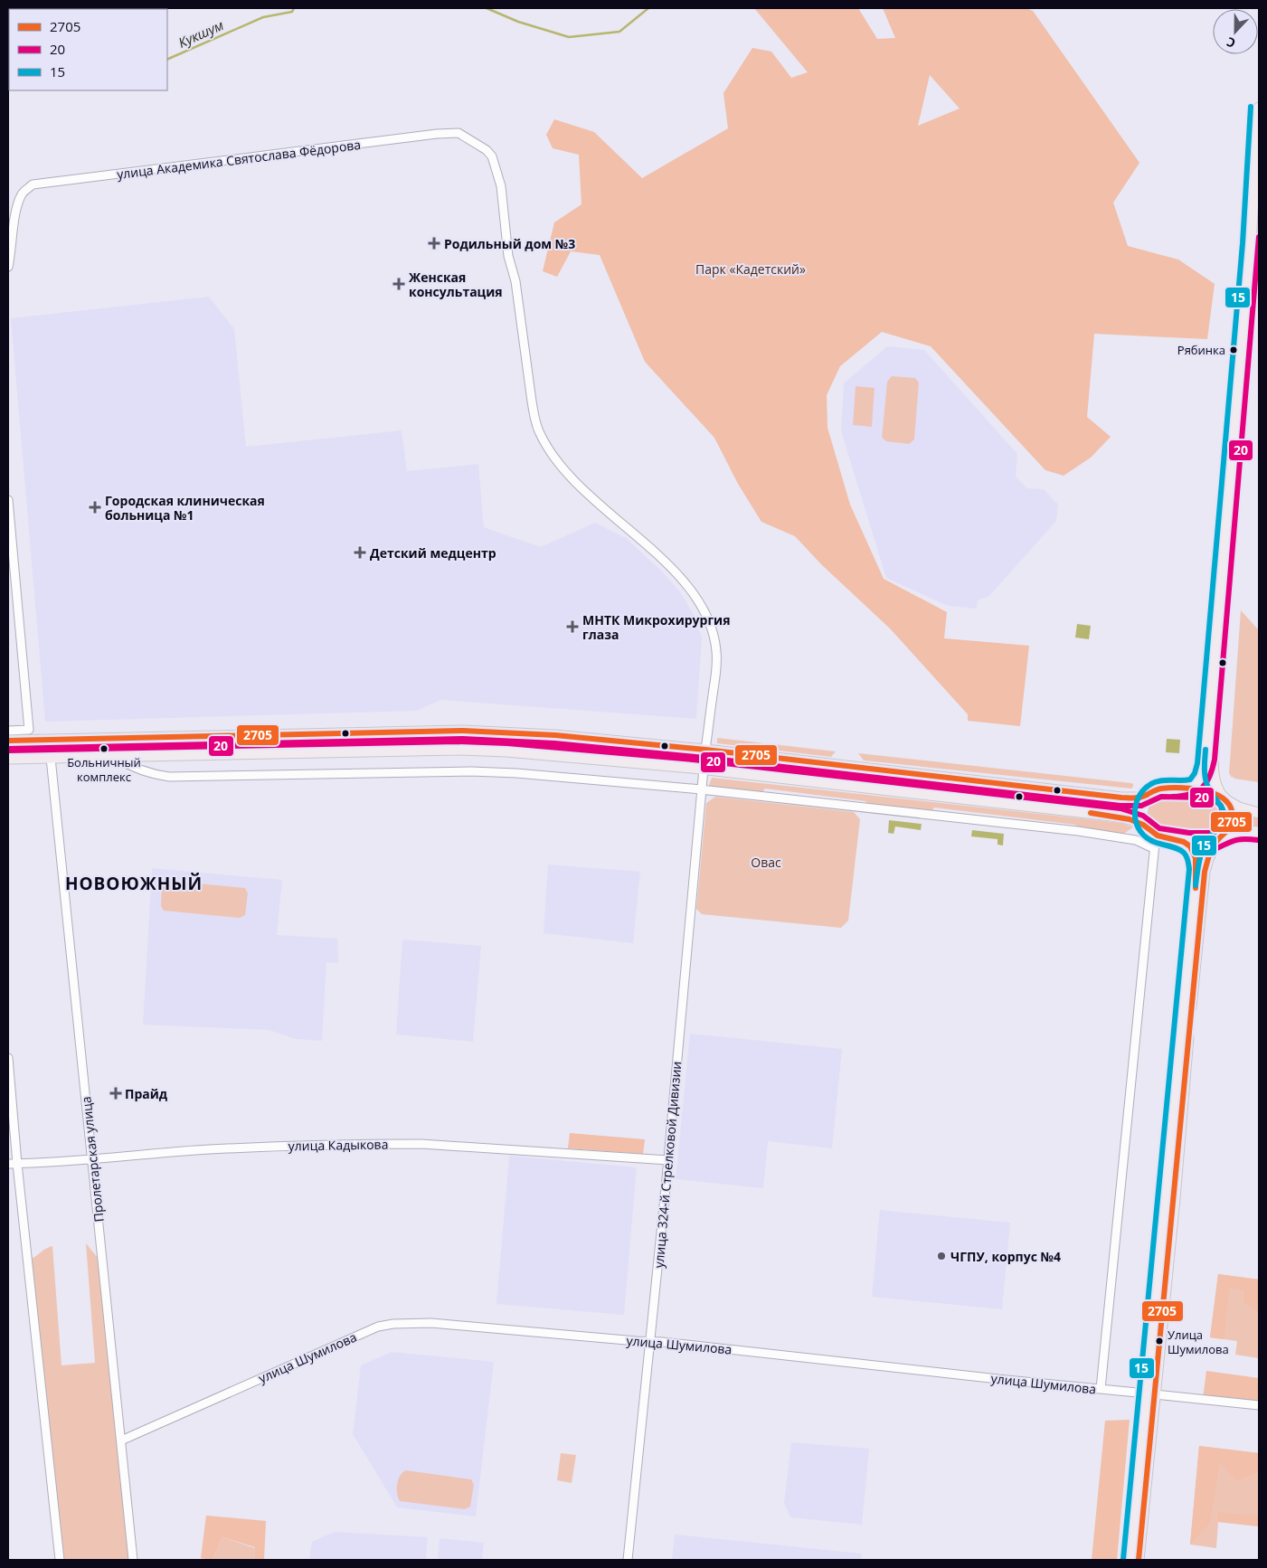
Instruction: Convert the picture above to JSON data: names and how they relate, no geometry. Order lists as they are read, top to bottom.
{
  "streets": {
    "street": [
      "улица Академика Святослава Фёдорова",
      "улица Кадыкова",
      "Пролетарская улица",
      "улица 324-й Стрелковой Дивизии",
      "улица Шумилова"
    ]
  },
  "crossings": [
    ["улица Кадыкова", "Пролетарская улица"],
    ["улица Кадыкова", "улица 324-й Стрелковой Дивизии"],
    ["Пролетарская улица", "улица Шумилова"],
    ["улица 324-й Стрелковой Дивизии", "улица Шумилова"]
  ],
  "districts": ["НОВОЮЖНЫЙ"],
  "water": ["Кукшум"],
  "parks": ["Парк «Кадетский»", "Овас"],
  "places": {
    "health": [
      "Родильный дом №3",
      "Женская консультация",
      "Городская клиническая больница №1",
      "Детский медцентр",
      "МНТК Микрохирургия глаза",
      "Прайд"
    ],
    "other": [
      "Рябинка",
      "Больничный комплекс",
      "ЧГПУ, корпус №4",
      "Улица Шумилова"
    ]
  },
  "lines": ["transit line 15", "transit line 20", "transit line 2705"],
  "legend": ["2705", "20", "15"],
  "north": "bottom"
}
